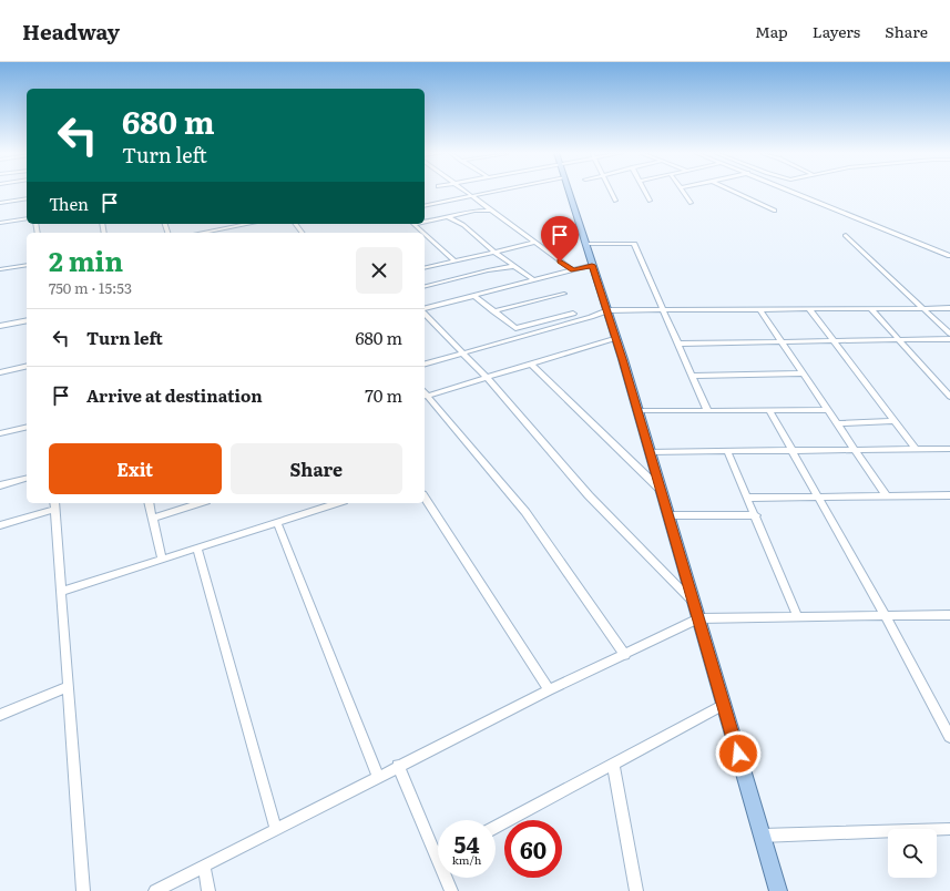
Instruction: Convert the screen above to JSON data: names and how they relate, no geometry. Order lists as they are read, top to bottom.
{
  "page": {
    "header": "Headway",
    "nav": ["Map", "Layers", "Share"],
    "turn": ["680 m", "Turn left"],
    "then": "Then",
    "heading": ["2 min", "750 m · 15:53"],
    "list": [
      {
        "name": "Turn left",
        "value": "680 m"
      },
      {
        "name": "Arrive at destination",
        "value": "70 m"
      }
    ],
    "buttons": ["Exit", "Share"],
    "speed": "54 km/h",
    "limit": "60"
  }
}
